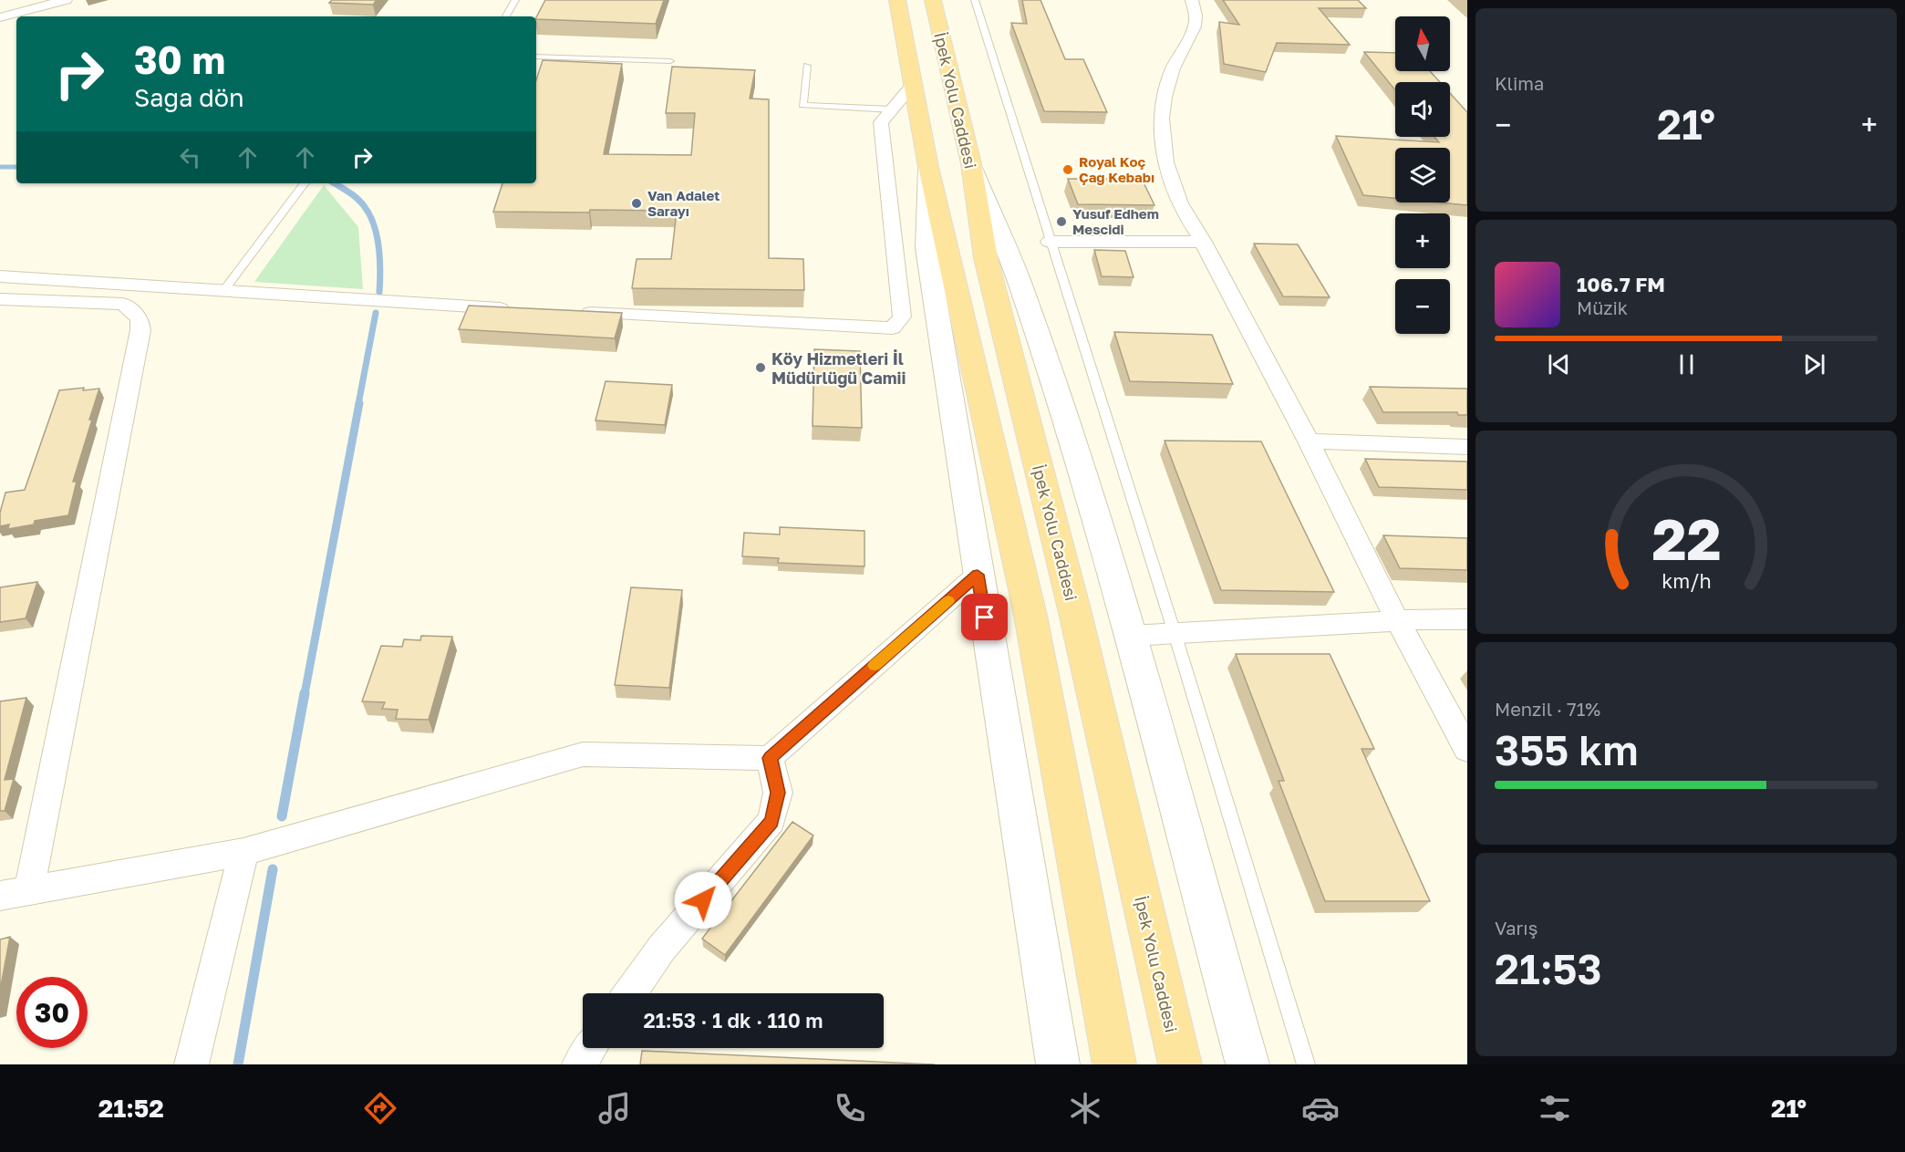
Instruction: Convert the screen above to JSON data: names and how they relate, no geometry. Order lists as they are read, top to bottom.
{
  "streets": {
    "highway": ["İpek Yolu Caddesi"]
  },
  "places": [
    "Royal Koç Çağ Kebabı",
    "Van Adalet Sarayı",
    "Yusuf Edhem Mescidi",
    "Köy Hizmetleri İl Müdürlüğü Camii"
  ],
  "north": "top",
  "page": {
    "tile": [
      "Klima",
      ["Menzil · 71%", "355 km"],
      ["Varış", "21:53"]
    ],
    "map_buttons": ["+", "−"],
    "turn": ["30 m", "Sağa dön"],
    "heat": ["−", "21°", "+"],
    "song": ["106.7 FM", "Müzik"],
    "limit": "30",
    "trip": "21:53 · 1 dk · 110 m",
    "tabs": ["21:52", "21°"],
    "gauge": ["22", "km/h"]
  }
}
